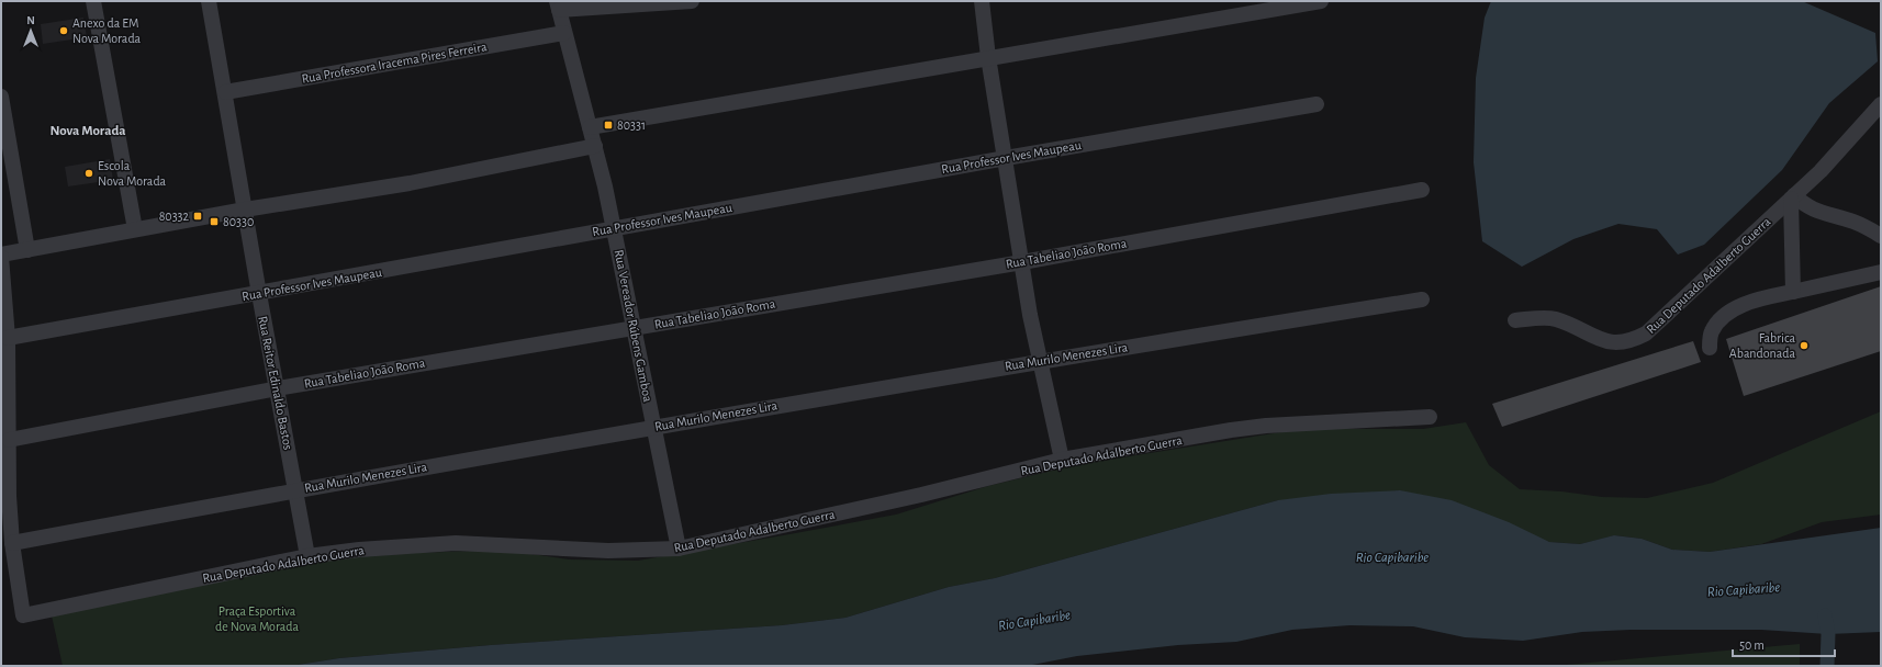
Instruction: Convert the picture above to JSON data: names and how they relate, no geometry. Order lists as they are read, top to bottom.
{
  "streets": {
    "street": [
      "Rua Professora Iracema Pires Ferreira",
      "Rua Professor Ives Maupeau",
      "Rua Tabeliao João Roma",
      "Rua Deputado Adalberto Guerra",
      "Rua Vereador Rúbens Gamboa",
      "Rua Murilo Menezes Lira",
      "Rua Reitor Edinaldo Bastos"
    ]
  },
  "crossings": [
    ["Rua Professora Iracema Pires Ferreira", "Rua Vereador Rúbens Gamboa"],
    ["Rua Professora Iracema Pires Ferreira", "Rua Reitor Edinaldo Bastos"],
    ["Rua Professor Ives Maupeau", "Rua Vereador Rúbens Gamboa"],
    ["Rua Professor Ives Maupeau", "Rua Reitor Edinaldo Bastos"],
    ["Rua Tabeliao João Roma", "Rua Vereador Rúbens Gamboa"],
    ["Rua Tabeliao João Roma", "Rua Reitor Edinaldo Bastos"],
    ["Rua Deputado Adalberto Guerra", "Rua Vereador Rúbens Gamboa"],
    ["Rua Deputado Adalberto Guerra", "Rua Murilo Menezes Lira"],
    ["Rua Deputado Adalberto Guerra", "Rua Reitor Edinaldo Bastos"],
    ["Rua Vereador Rúbens Gamboa", "Rua Murilo Menezes Lira"],
    ["Rua Murilo Menezes Lira", "Rua Reitor Edinaldo Bastos"]
  ],
  "districts": ["Nova Morada"],
  "water": ["Rio Capibaribe"],
  "parks": ["Praça Esportiva de Nova Morada"],
  "places": {
    "other": ["Anexo da EM Nova Morada", "Escola Nova Morada", "Fabrica Abandonada"],
    "transit": ["80331", "80332", "80330"]
  },
  "scale_bar": "50 m",
  "north": "top"
}
